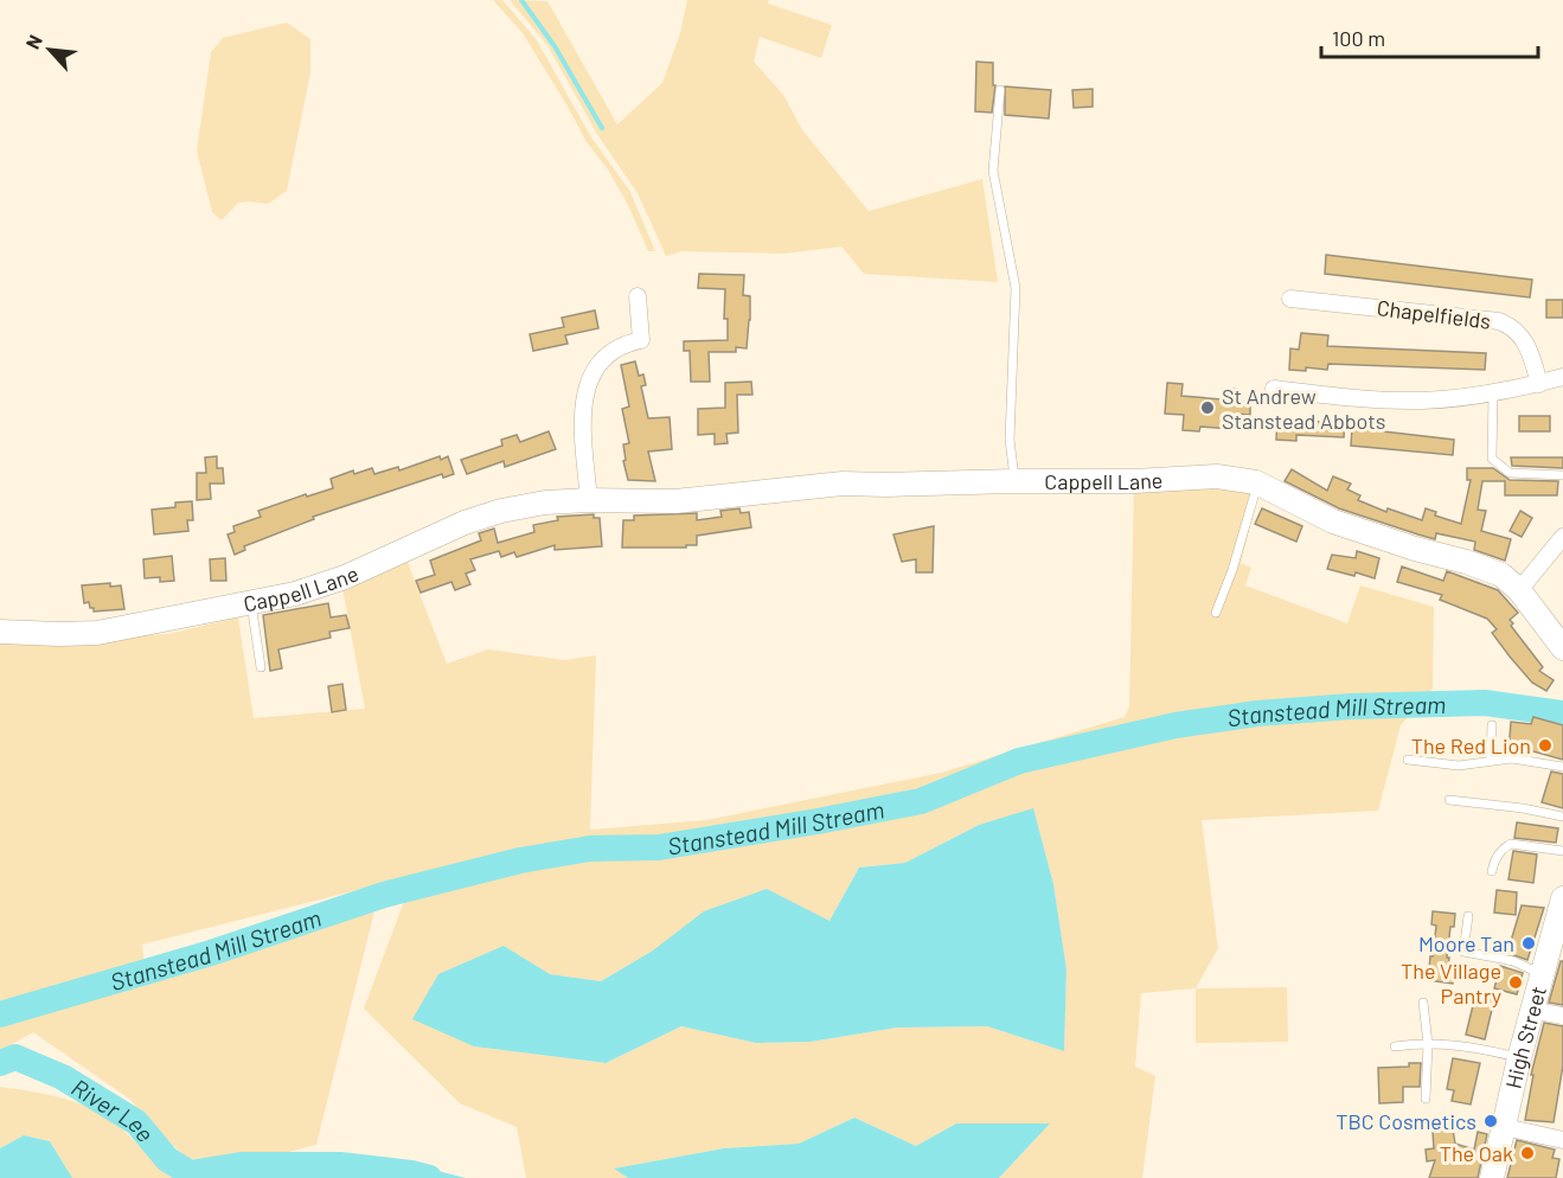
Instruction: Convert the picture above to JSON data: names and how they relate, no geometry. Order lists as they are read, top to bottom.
{
  "streets": {
    "street": ["Chapelfields", "Cappell Lane", "High Street"]
  },
  "water": ["Stanstead Mill Stream", "River Lee"],
  "places": [
    "St Andrew Stanstead Abbots",
    "The Red Lion",
    "Moore Tan",
    "The Village Pantry",
    "TBC Cosmetics",
    "The Oak"
  ],
  "scale_bar": "100 m",
  "north": "top left"
}
